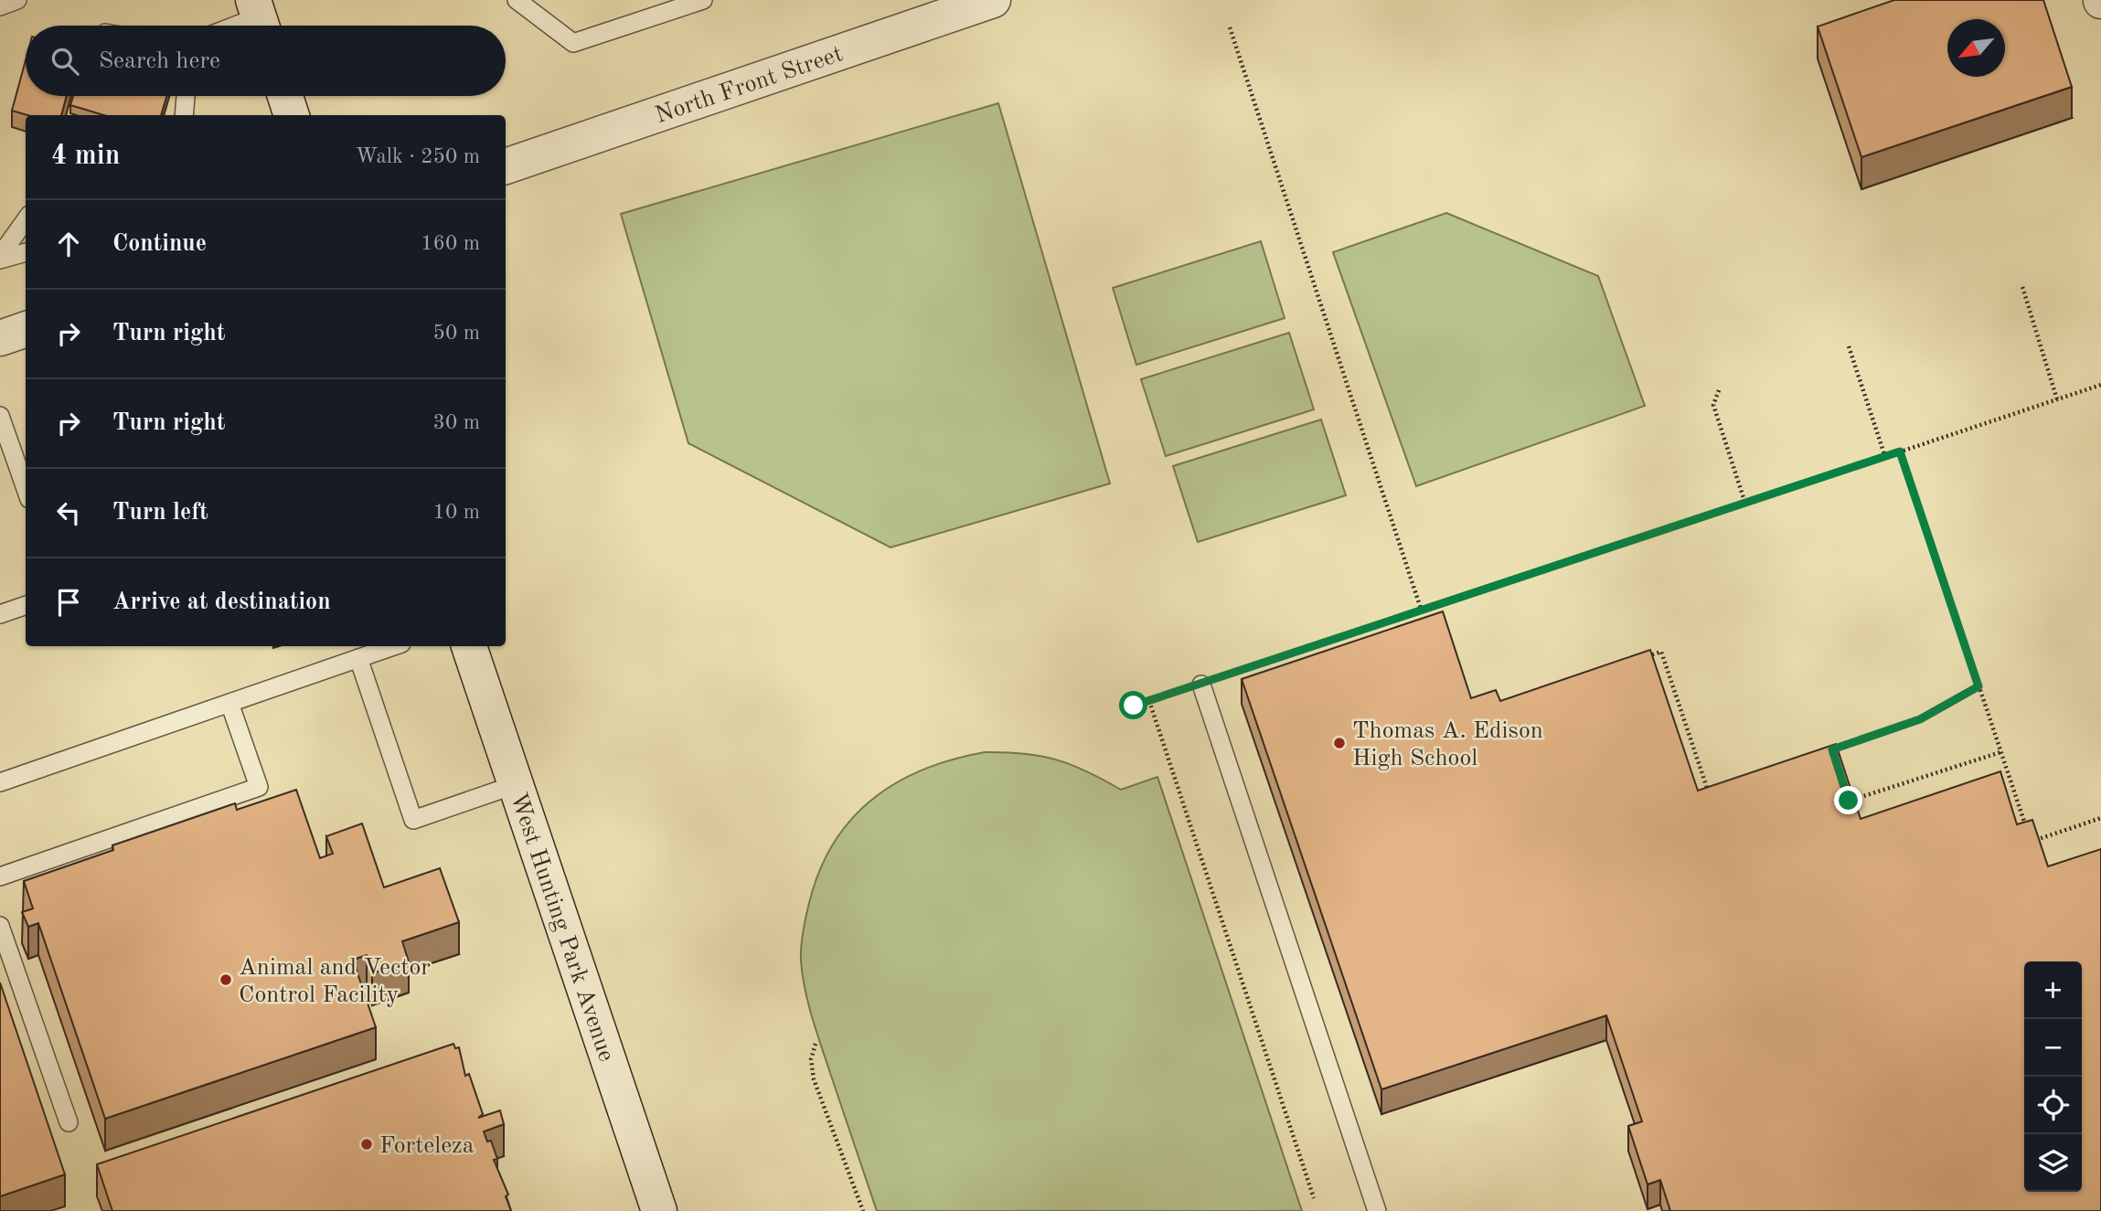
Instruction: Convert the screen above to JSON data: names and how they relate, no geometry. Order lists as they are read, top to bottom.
{
  "streets": {
    "main road": ["North Front Street", "West Hunting Park Avenue"]
  },
  "places": ["Thomas A. Edison High School", "Animal and Vector Control Facility", "Forteleza"],
  "north": "bottom left",
  "page": {
    "search": "Search here",
    "heading": ["4 min", "Walk · 250 m"],
    "list": [
      ["Continue", "160 m"],
      ["Turn right", "50 m"],
      ["Turn right", "30 m"],
      ["Turn left", "10 m"],
      "Arrive at destination"
    ],
    "map_buttons": ["+", "−"]
  }
}
